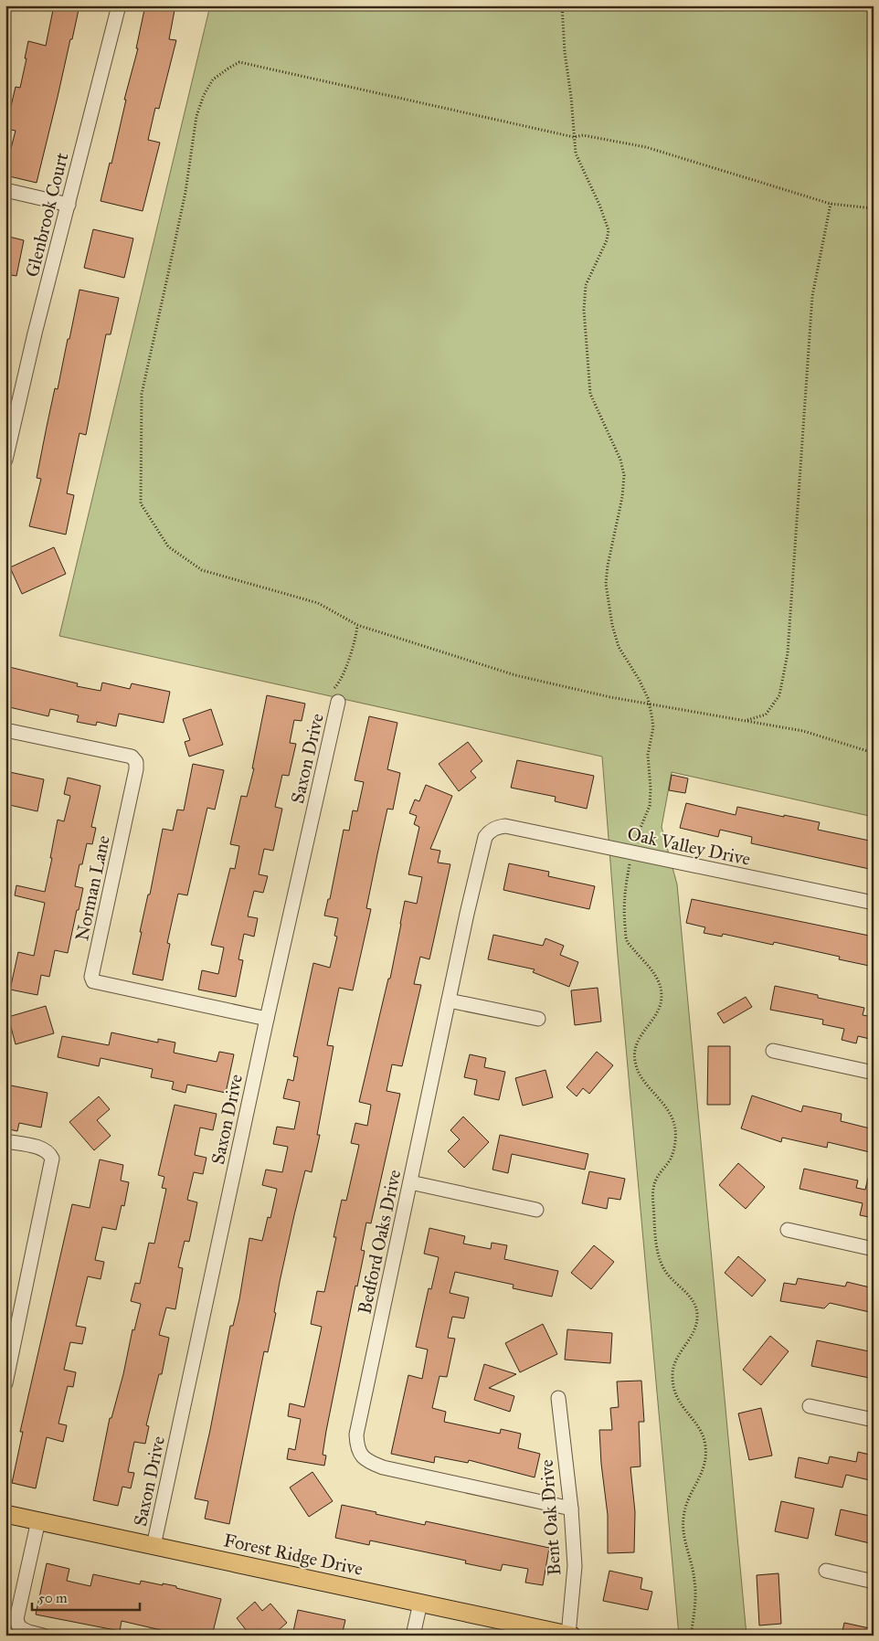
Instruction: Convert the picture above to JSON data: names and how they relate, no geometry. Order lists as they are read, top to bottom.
{
  "streets": {
    "main road": ["Forest Ridge Drive"],
    "street": [
      "Glenbrook Court",
      "Saxon Drive",
      "Oak Valley Drive",
      "Norman Lane",
      "Bedford Oaks Drive",
      "Bent Oak Drive"
    ]
  },
  "crossings": [
    ["Saxon Drive", "Norman Lane"],
    ["Saxon Drive", "Forest Ridge Drive"],
    ["Oak Valley Drive", "Bedford Oaks Drive"],
    ["Bedford Oaks Drive", "Bent Oak Drive"],
    ["Bent Oak Drive", "Forest Ridge Drive"]
  ],
  "scale_bar": "50 m"
}
